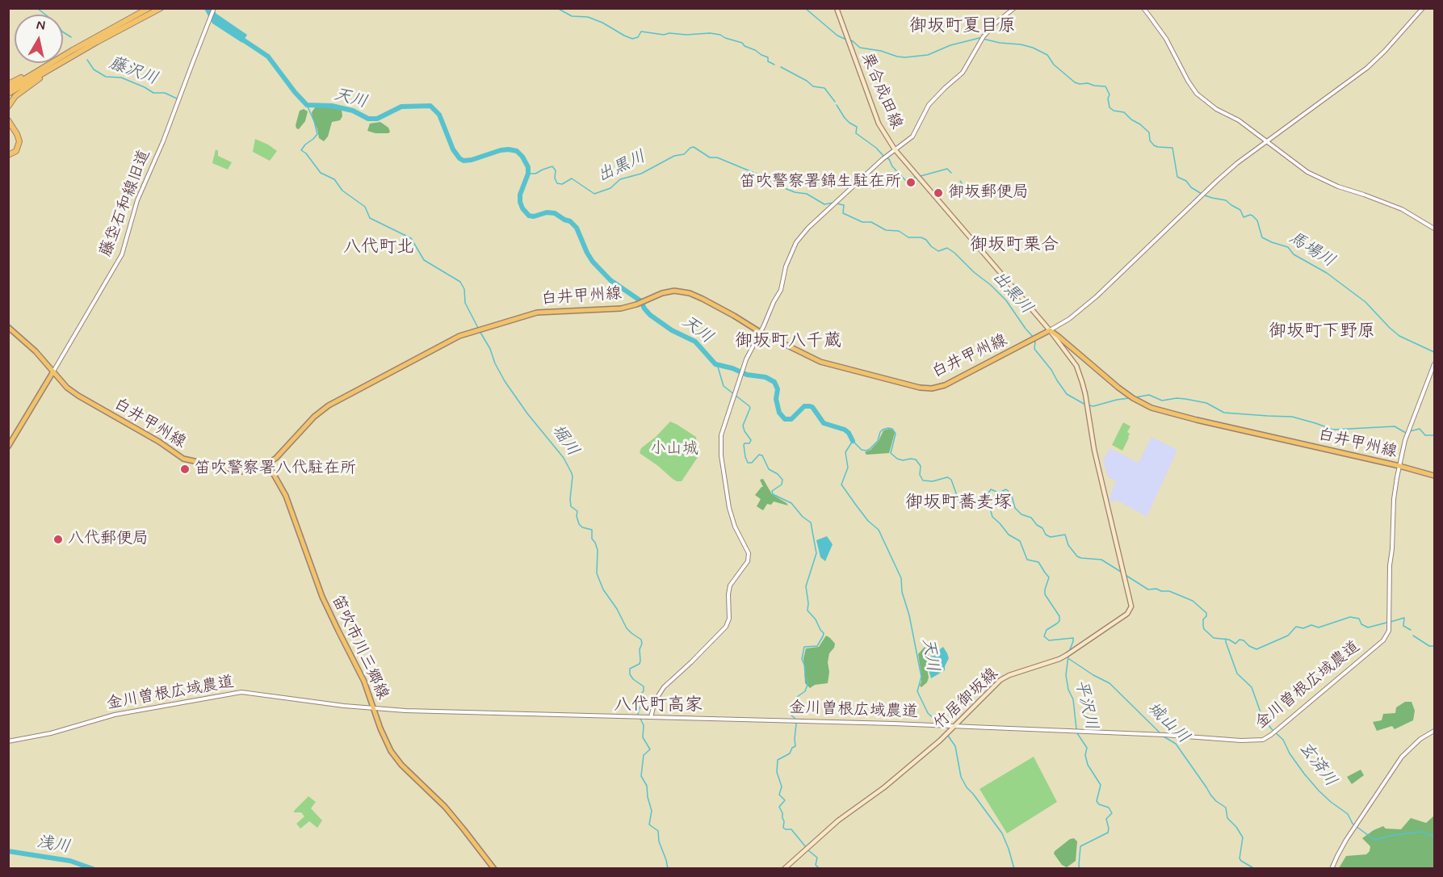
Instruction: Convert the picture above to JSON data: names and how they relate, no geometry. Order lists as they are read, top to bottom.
{
  "streets": {
    "main road": [
      "栗合成田線",
      "白井甲州線",
      "笛吹市川三郷線",
      "竹居御坂線"
    ],
    "street": ["藤垈石和線旧道", "金川曽根広域農道"]
  },
  "crossings": [
    ["栗合成田線", "白井甲州線"],
    ["栗合成田線", "竹居御坂線"],
    ["藤垈石和線旧道", "白井甲州線"],
    ["白井甲州線", "笛吹市川三郷線"],
    ["白井甲州線", "金川曽根広域農道"],
    ["白井甲州線", "竹居御坂線"],
    ["笛吹市川三郷線", "金川曽根広域農道"],
    ["金川曽根広域農道", "竹居御坂線"]
  ],
  "districts": [
    "御坂町夏目原",
    "御坂町栗合",
    "八代町北",
    "御坂町下野原",
    "御坂町八千蔵",
    "御坂町蕎麦塚",
    "八代町高家"
  ],
  "water": [
    "藤沢川",
    "天川",
    "出黒川",
    "馬場川",
    "堀川",
    "平沢川",
    "城山川",
    "玄済川",
    "浅川"
  ],
  "parks": ["小山城"],
  "places": [
    "笛吹警察署錦生駐在所",
    "御坂郵便局",
    "笛吹警察署八代駐在所",
    "八代郵便局"
  ],
  "north": "top"
}
